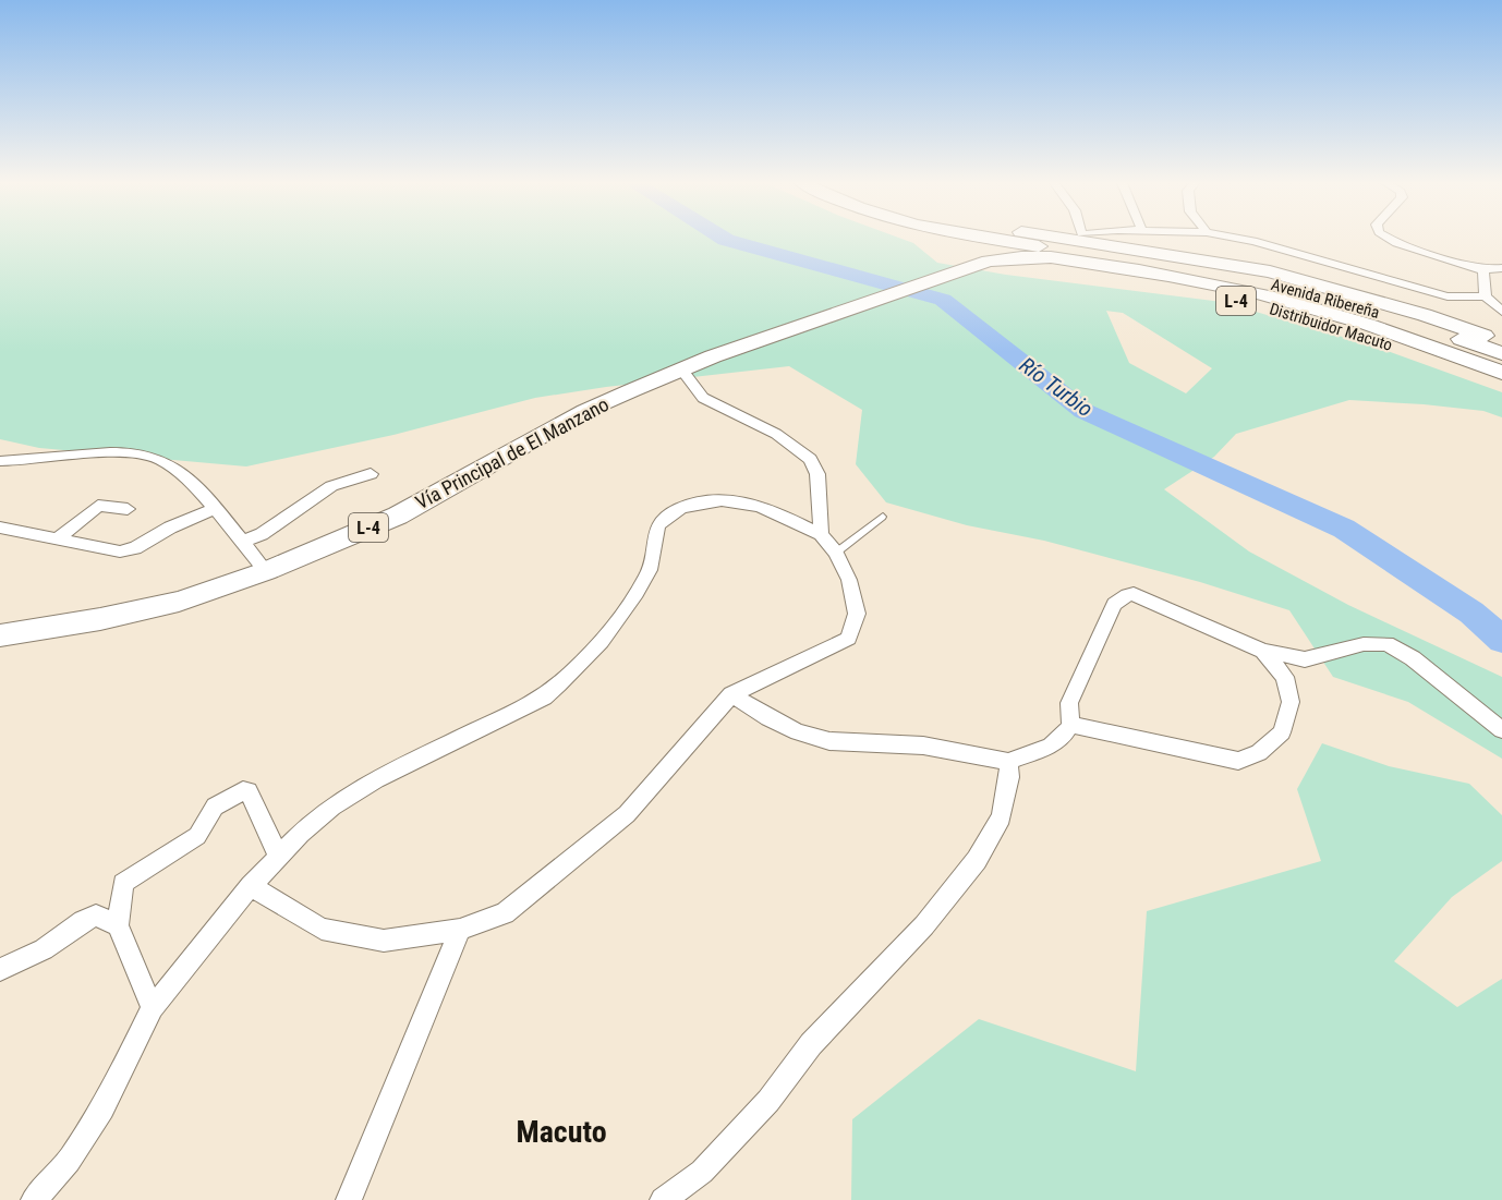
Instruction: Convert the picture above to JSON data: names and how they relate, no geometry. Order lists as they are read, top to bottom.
{
  "streets": {
    "main road": [
      "Avenida Ribereña",
      "L-4",
      "Distribuidor Macuto",
      "Vía Principal de El Manzano"
    ]
  },
  "districts": ["Macuto"],
  "water": ["Río Turbio"]
}
